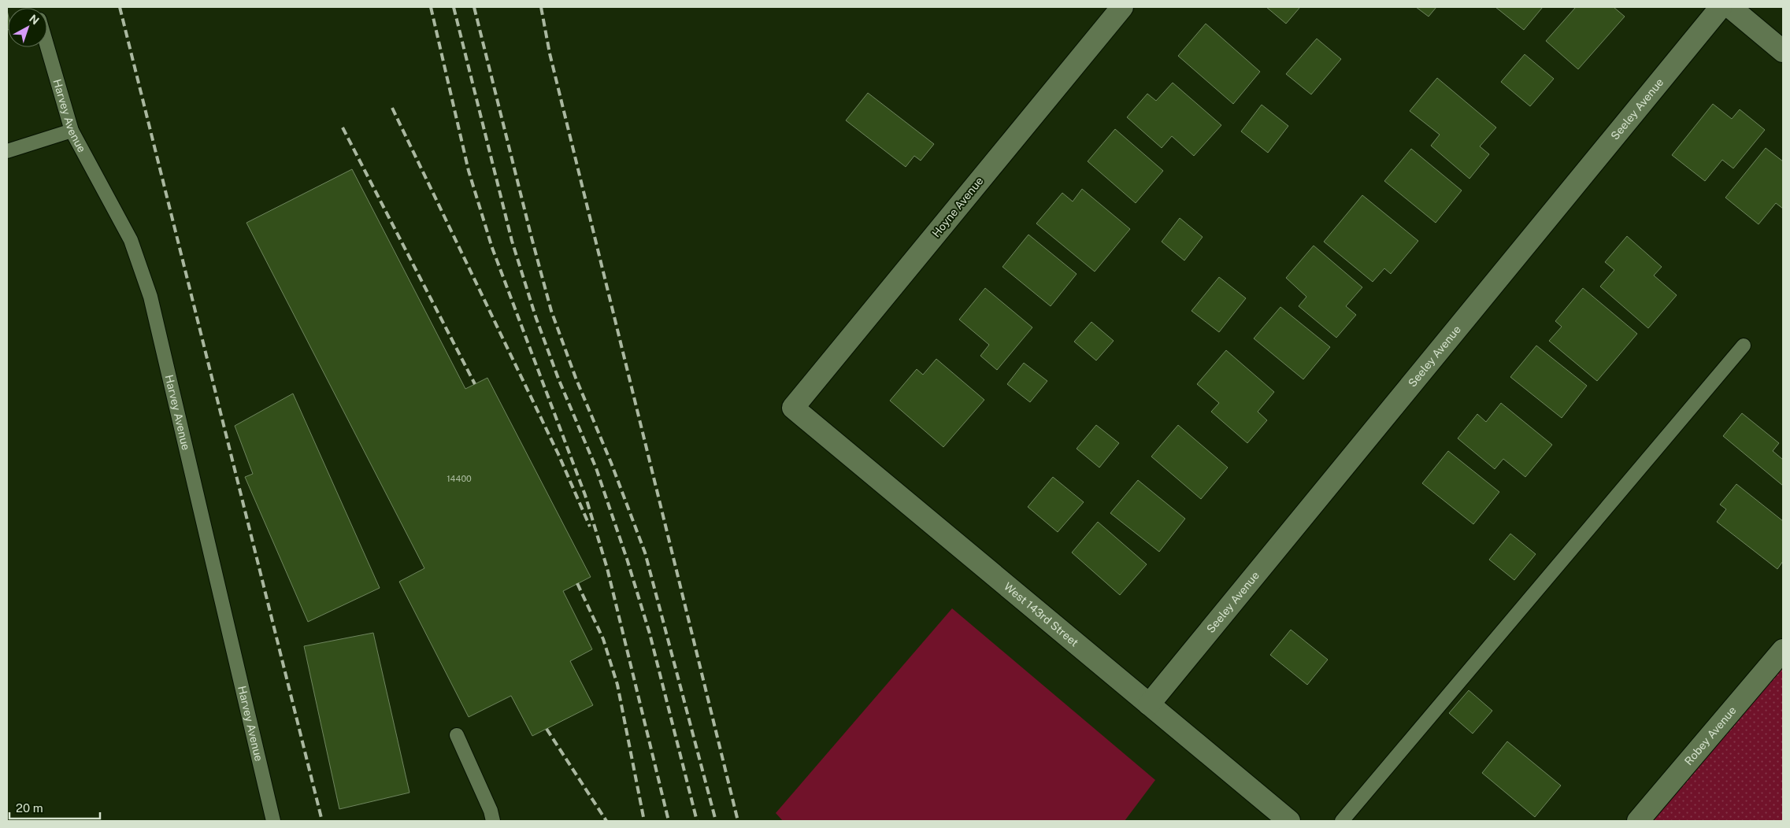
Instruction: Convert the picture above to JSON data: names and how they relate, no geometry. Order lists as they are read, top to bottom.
{
  "streets": {
    "street": [
      "Seeley Avenue",
      "Hoyne Avenue",
      "West 143rd Street",
      "Robey Avenue"
    ],
    "lane": ["Harvey Avenue"]
  },
  "crossings": [
    ["Seeley Avenue", "West 143rd Street"],
    ["Hoyne Avenue", "West 143rd Street"]
  ],
  "house_numbers": ["14400"],
  "scale_bar": "20 m",
  "north": "top right"
}
